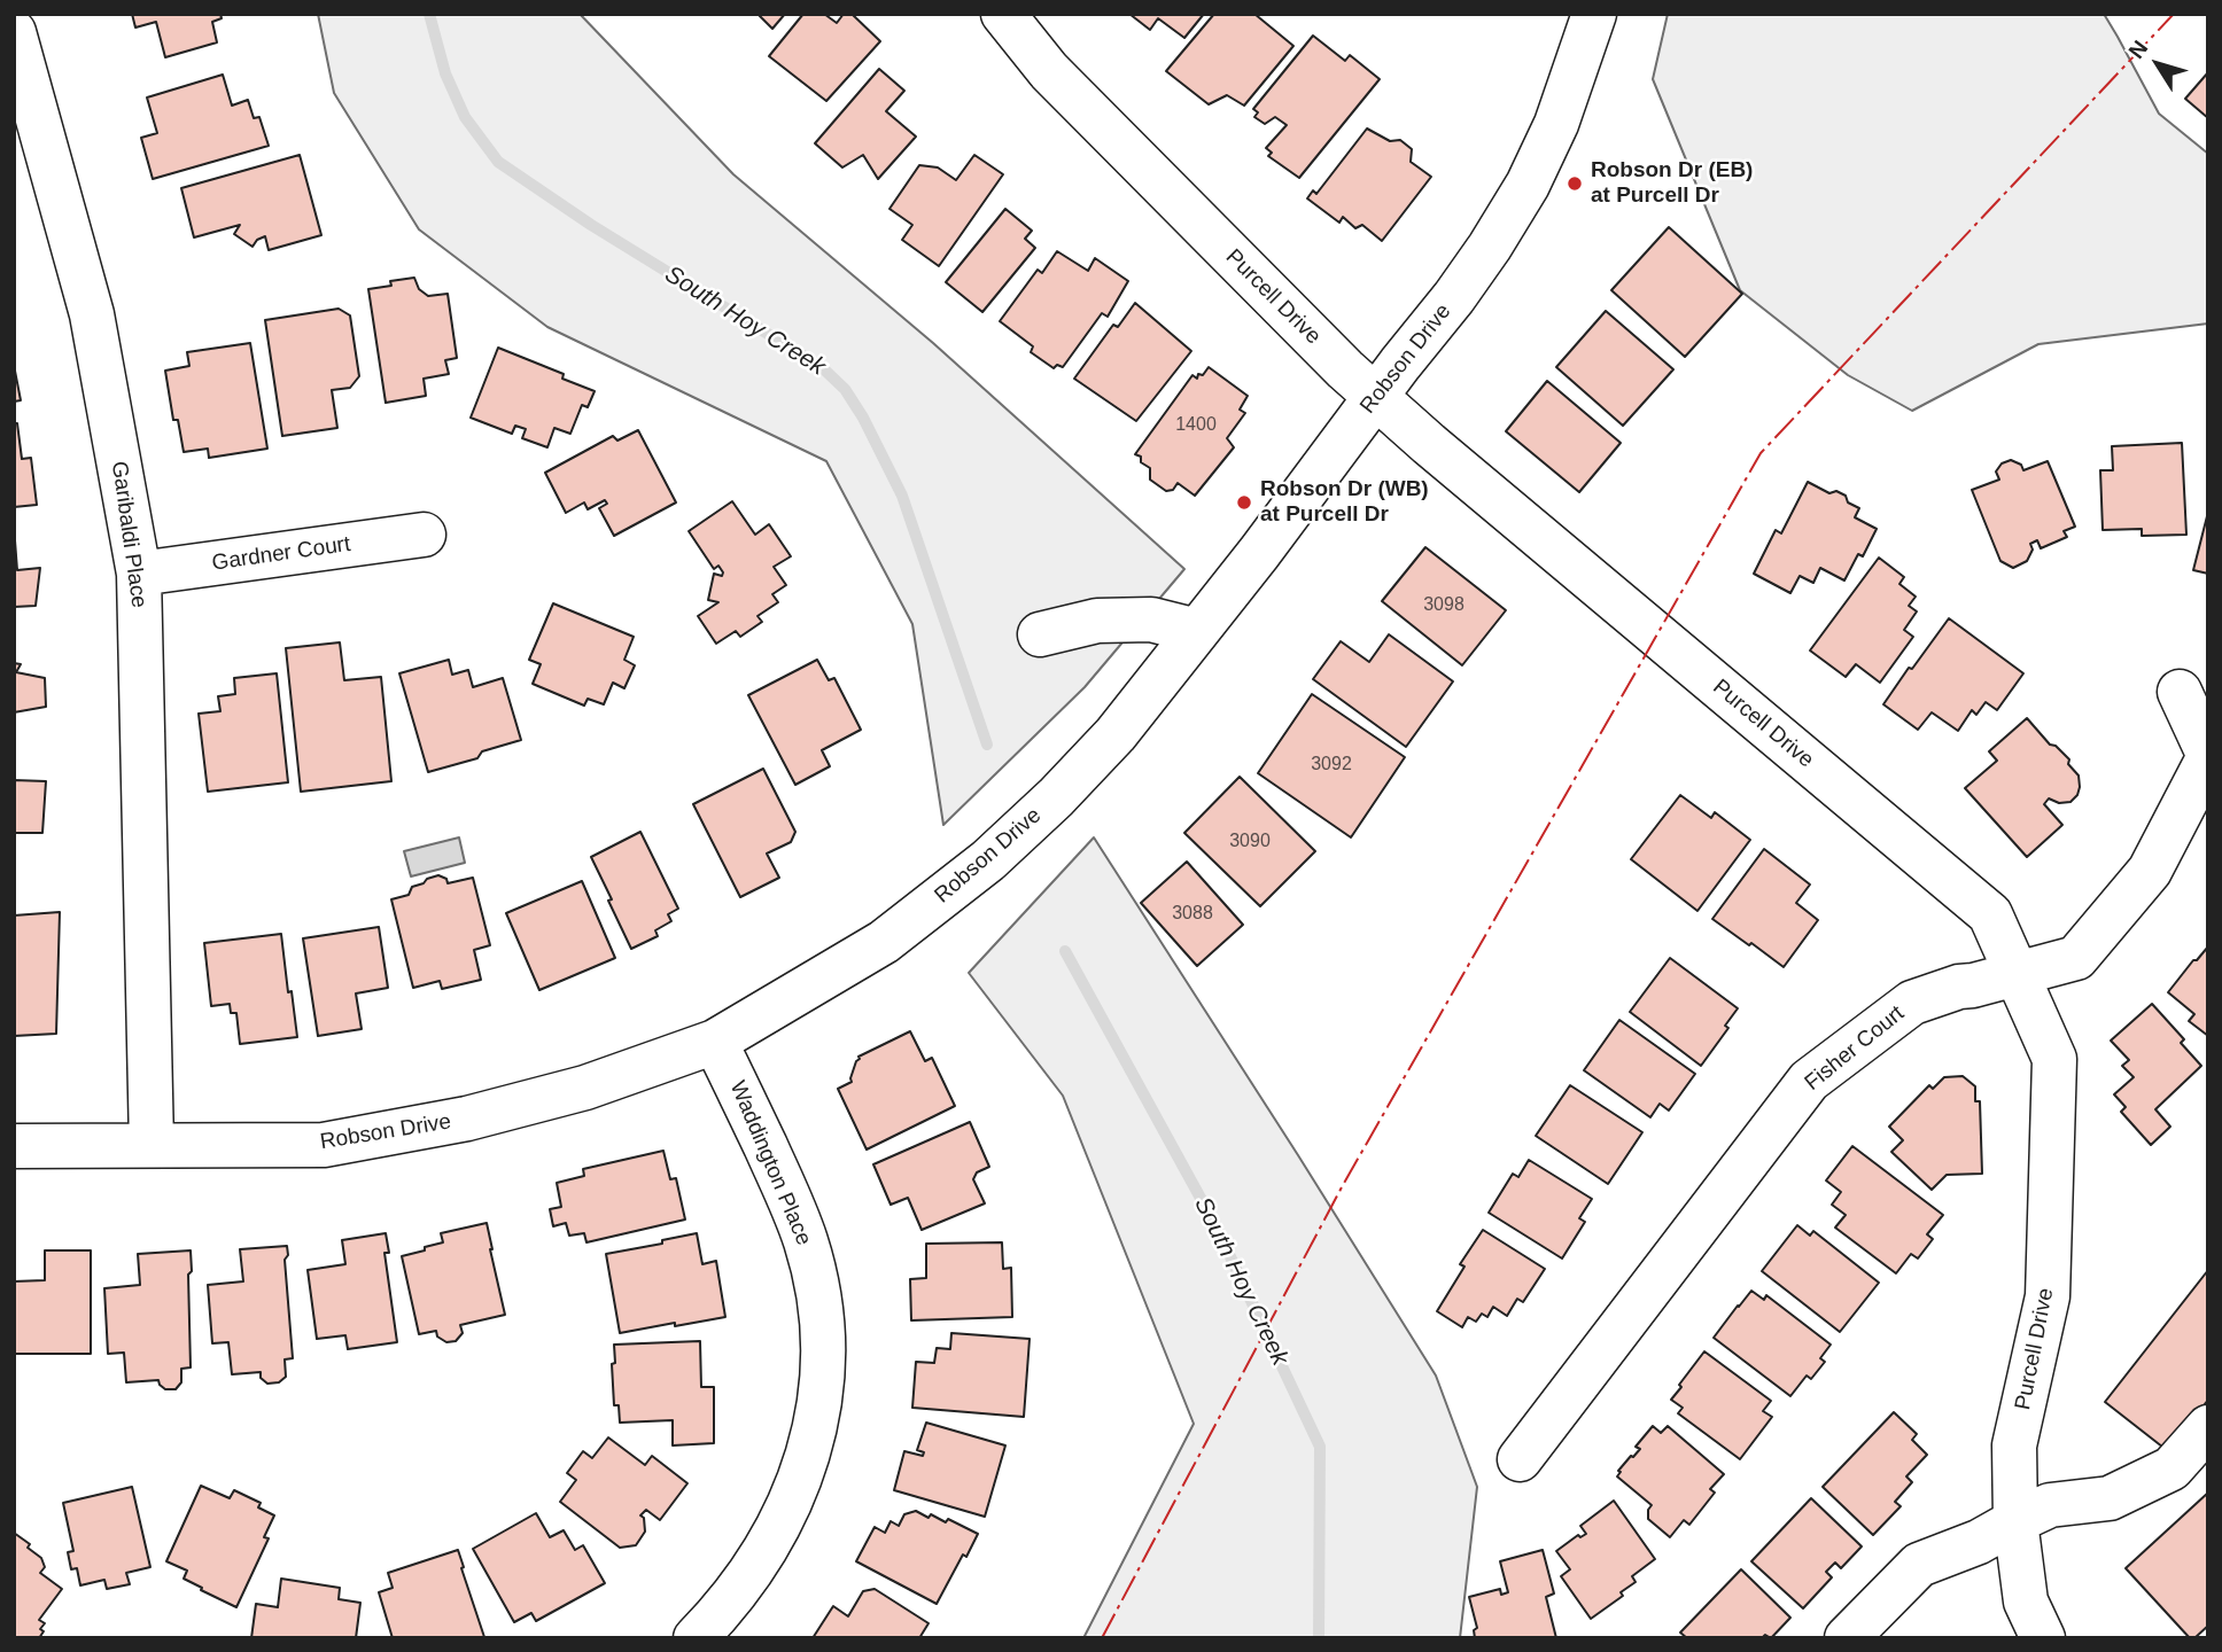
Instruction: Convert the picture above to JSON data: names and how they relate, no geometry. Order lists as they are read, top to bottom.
{
  "streets": {
    "street": [
      "Purcell Drive",
      "Robson Drive",
      "Garibaldi Place",
      "Gardner Court",
      "Fisher Court",
      "Waddington Place"
    ]
  },
  "crossings": [
    ["Purcell Drive", "Robson Drive"],
    ["Purcell Drive", "Fisher Court"],
    ["Robson Drive", "Garibaldi Place"],
    ["Robson Drive", "Waddington Place"],
    ["Garibaldi Place", "Gardner Court"]
  ],
  "water": ["South Hoy Creek"],
  "places": ["Robson Dr (EB) at Purcell Dr", "Robson Dr (WB) at Purcell Dr"],
  "house_numbers": [
    "1400",
    "3098",
    "3092",
    "3090",
    "3088"
  ],
  "north": "top left"
}
